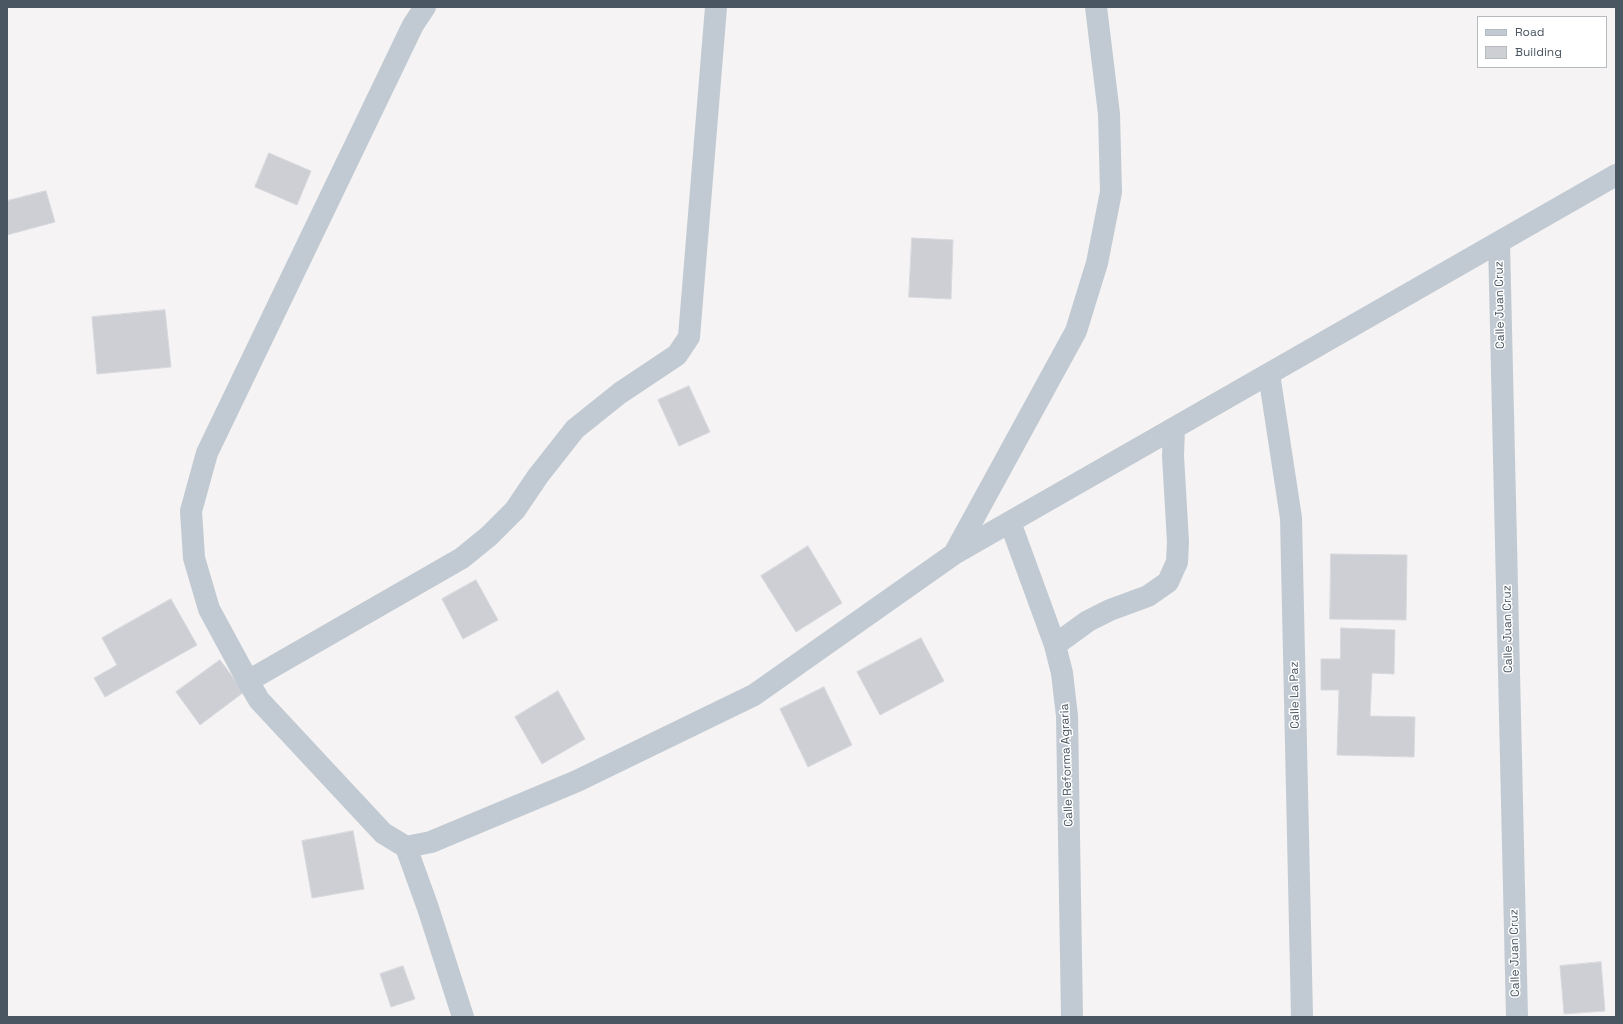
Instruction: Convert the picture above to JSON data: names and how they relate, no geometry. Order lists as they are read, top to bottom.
{
  "streets": {
    "street": ["Calle Juan Cruz", "Calle La Paz", "Calle Reforma Agraria"]
  },
  "legend": ["Road", "Building"]
}
